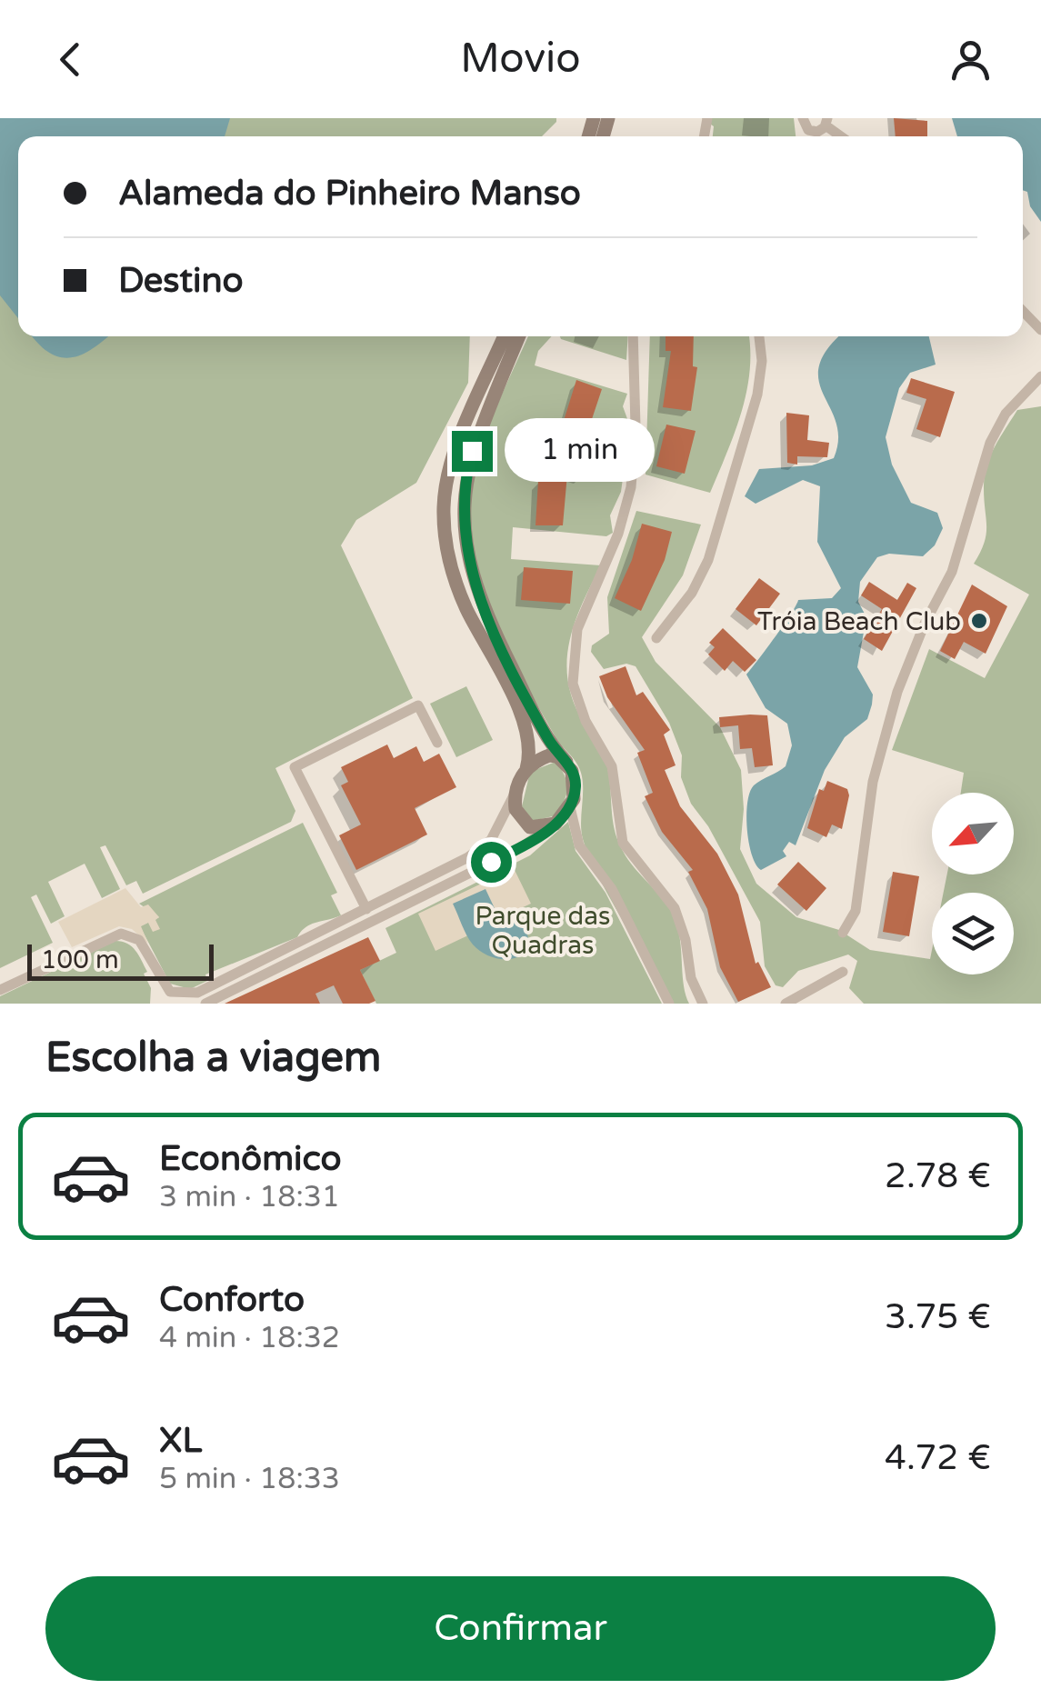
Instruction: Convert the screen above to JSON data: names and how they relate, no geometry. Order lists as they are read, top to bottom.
{
  "parks": ["Parque das Quadras"],
  "places": ["Tróia Beach Club"],
  "scale_bar": "100 m",
  "north": "bottom left",
  "page": {
    "header": "Movio",
    "banner": ["Alameda do Pinheiro Manso", "Destino"],
    "bubble": "1 min",
    "scale": "100 m",
    "heading": "Escolha a viagem",
    "list": [
      {
        "name": "Econômico",
        "note": "3 min · 18:31",
        "value": "2.78 €"
      },
      {
        "name": "Conforto",
        "note": "4 min · 18:32",
        "value": "3.75 €"
      },
      {
        "name": "XL",
        "note": "5 min · 18:33",
        "value": "4.72 €"
      }
    ],
    "buttons": "Confirmar"
  }
}
